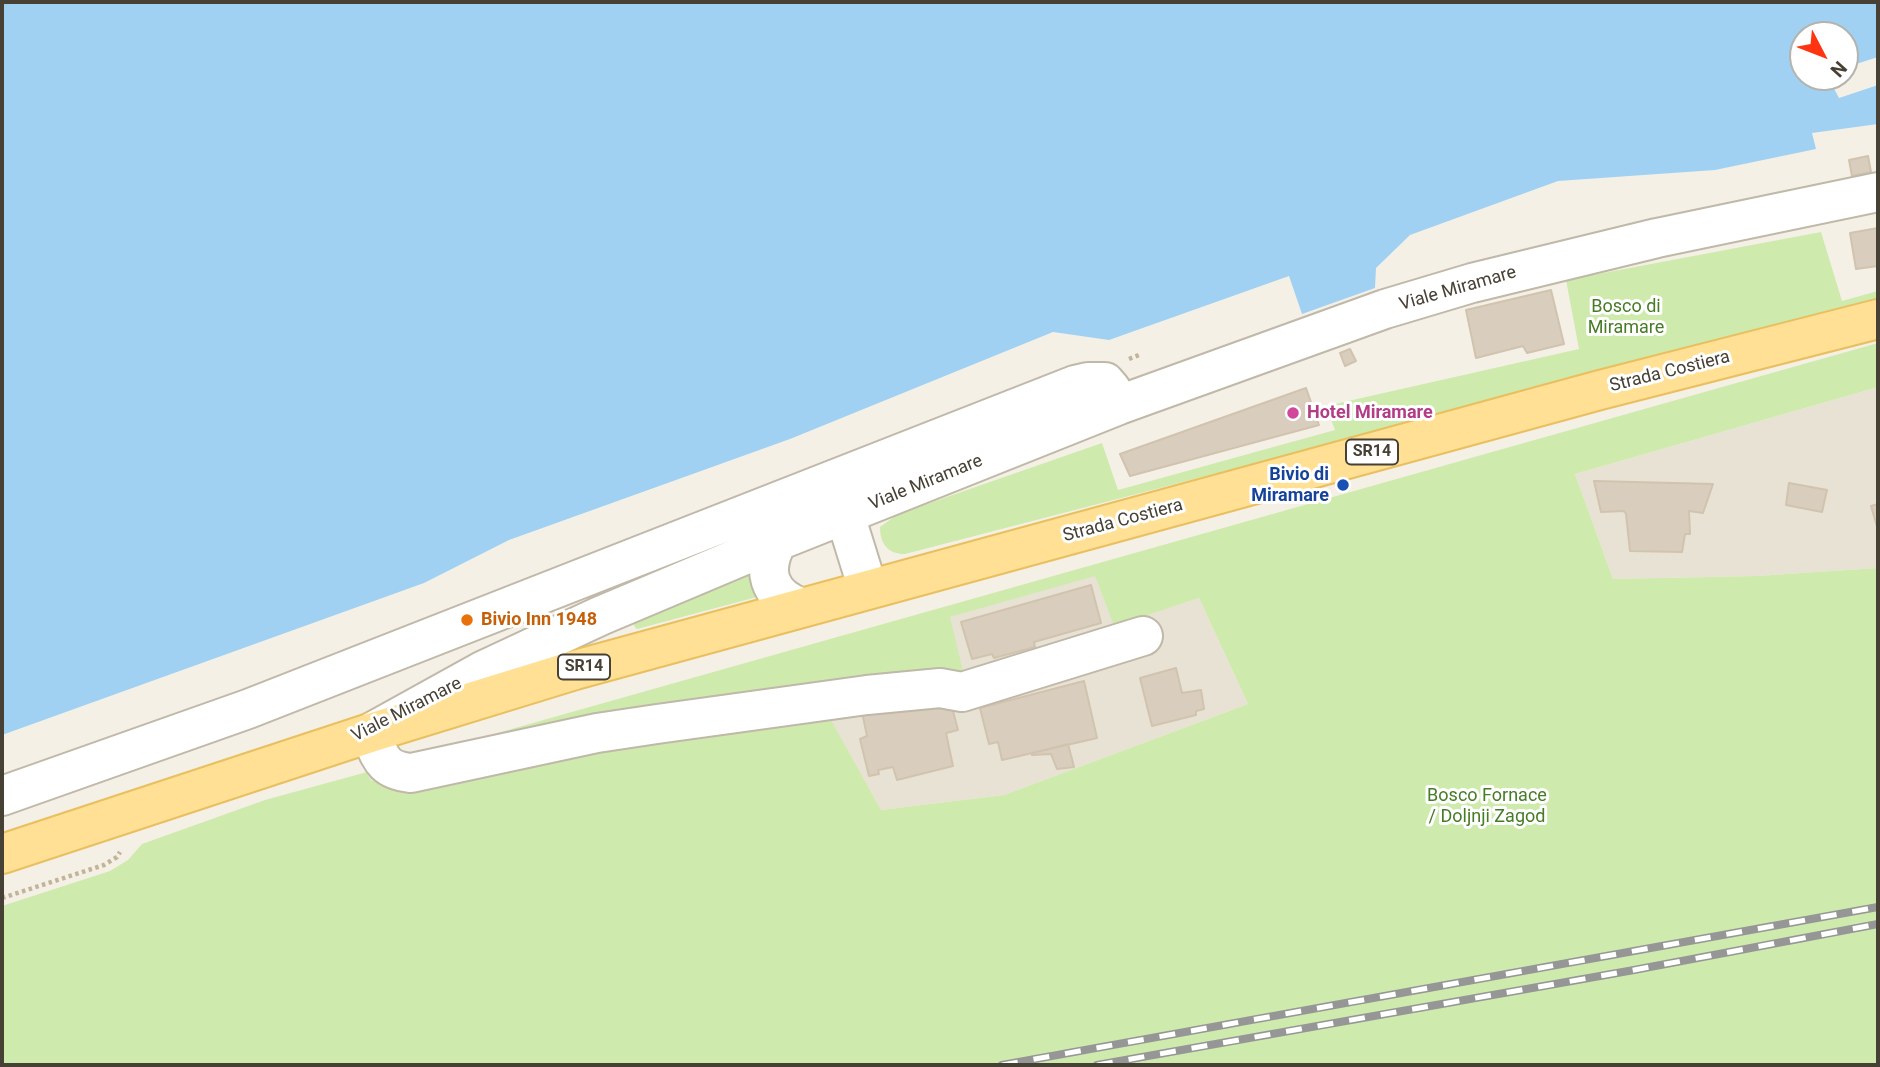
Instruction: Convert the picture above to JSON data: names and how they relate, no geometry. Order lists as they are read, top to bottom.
{
  "streets": {
    "main road": ["Viale Miramare", "Strada Costiera", "SR14"]
  },
  "crossings": [
    ["Viale Miramare", "Strada Costiera"]
  ],
  "parks": ["Bosco di Miramare", "Bosco Fornace / Doljnji Zagod"],
  "places": ["Hotel Miramare", "Bivio di Miramare", "Bivio Inn 1948"],
  "north": "bottom right"
}
